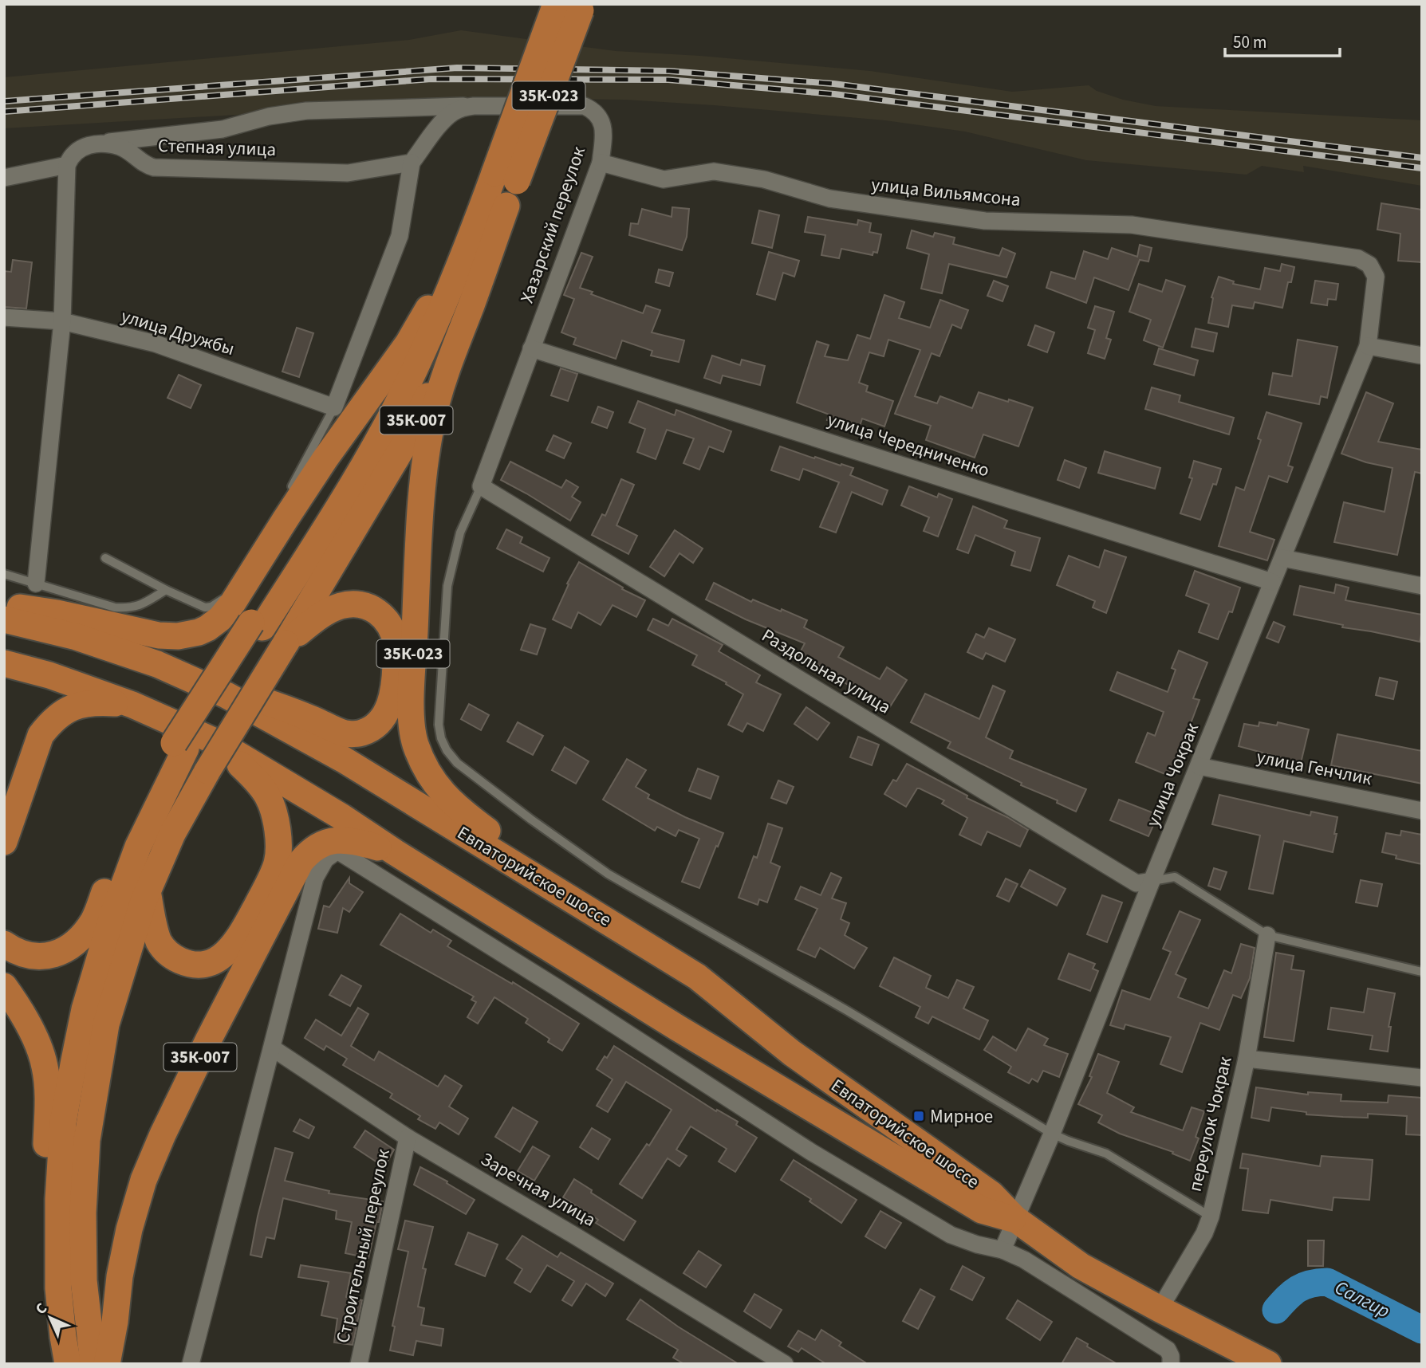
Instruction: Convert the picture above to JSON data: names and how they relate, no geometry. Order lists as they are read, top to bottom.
{
  "streets": {
    "main road": ["35К-023", "35К-007", "Евпаторийское шоссе"],
    "street": [
      "Степная улица",
      "улица Вильямсона",
      "Хазарский переулок",
      "улица Дружбы",
      "улица Чередниченко",
      "Раздольная улица",
      "улица Генчлик",
      "улица Чокрак",
      "переулок Чокрак",
      "Заречная улица",
      "Строительный переулок"
    ]
  },
  "crossings": [
    ["35К-023", "35К-007"],
    ["35К-023", "Евпаторийское шоссе"],
    ["Степная улица", "Хазарский переулок"],
    ["улица Вильямсона", "Хазарский переулок"],
    ["улица Вильямсона", "улица Чокрак"],
    ["Хазарский переулок", "улица Чередниченко"],
    ["Хазарский переулок", "Раздольная улица"],
    ["35К-007", "Евпаторийское шоссе"],
    ["улица Чередниченко", "улица Чокрак"],
    ["Раздольная улица", "улица Чокрак"],
    ["улица Генчлик", "улица Чокрак"],
    ["улица Чокрак", "Евпаторийское шоссе"],
    ["Евпаторийское шоссе", "переулок Чокрак"],
    ["Заречная улица", "Строительный переулок"]
  ],
  "water": ["Салгир"],
  "places": {
    "transit": ["Мирное"]
  },
  "scale_bar": "50 m",
  "north": "top left"
}
